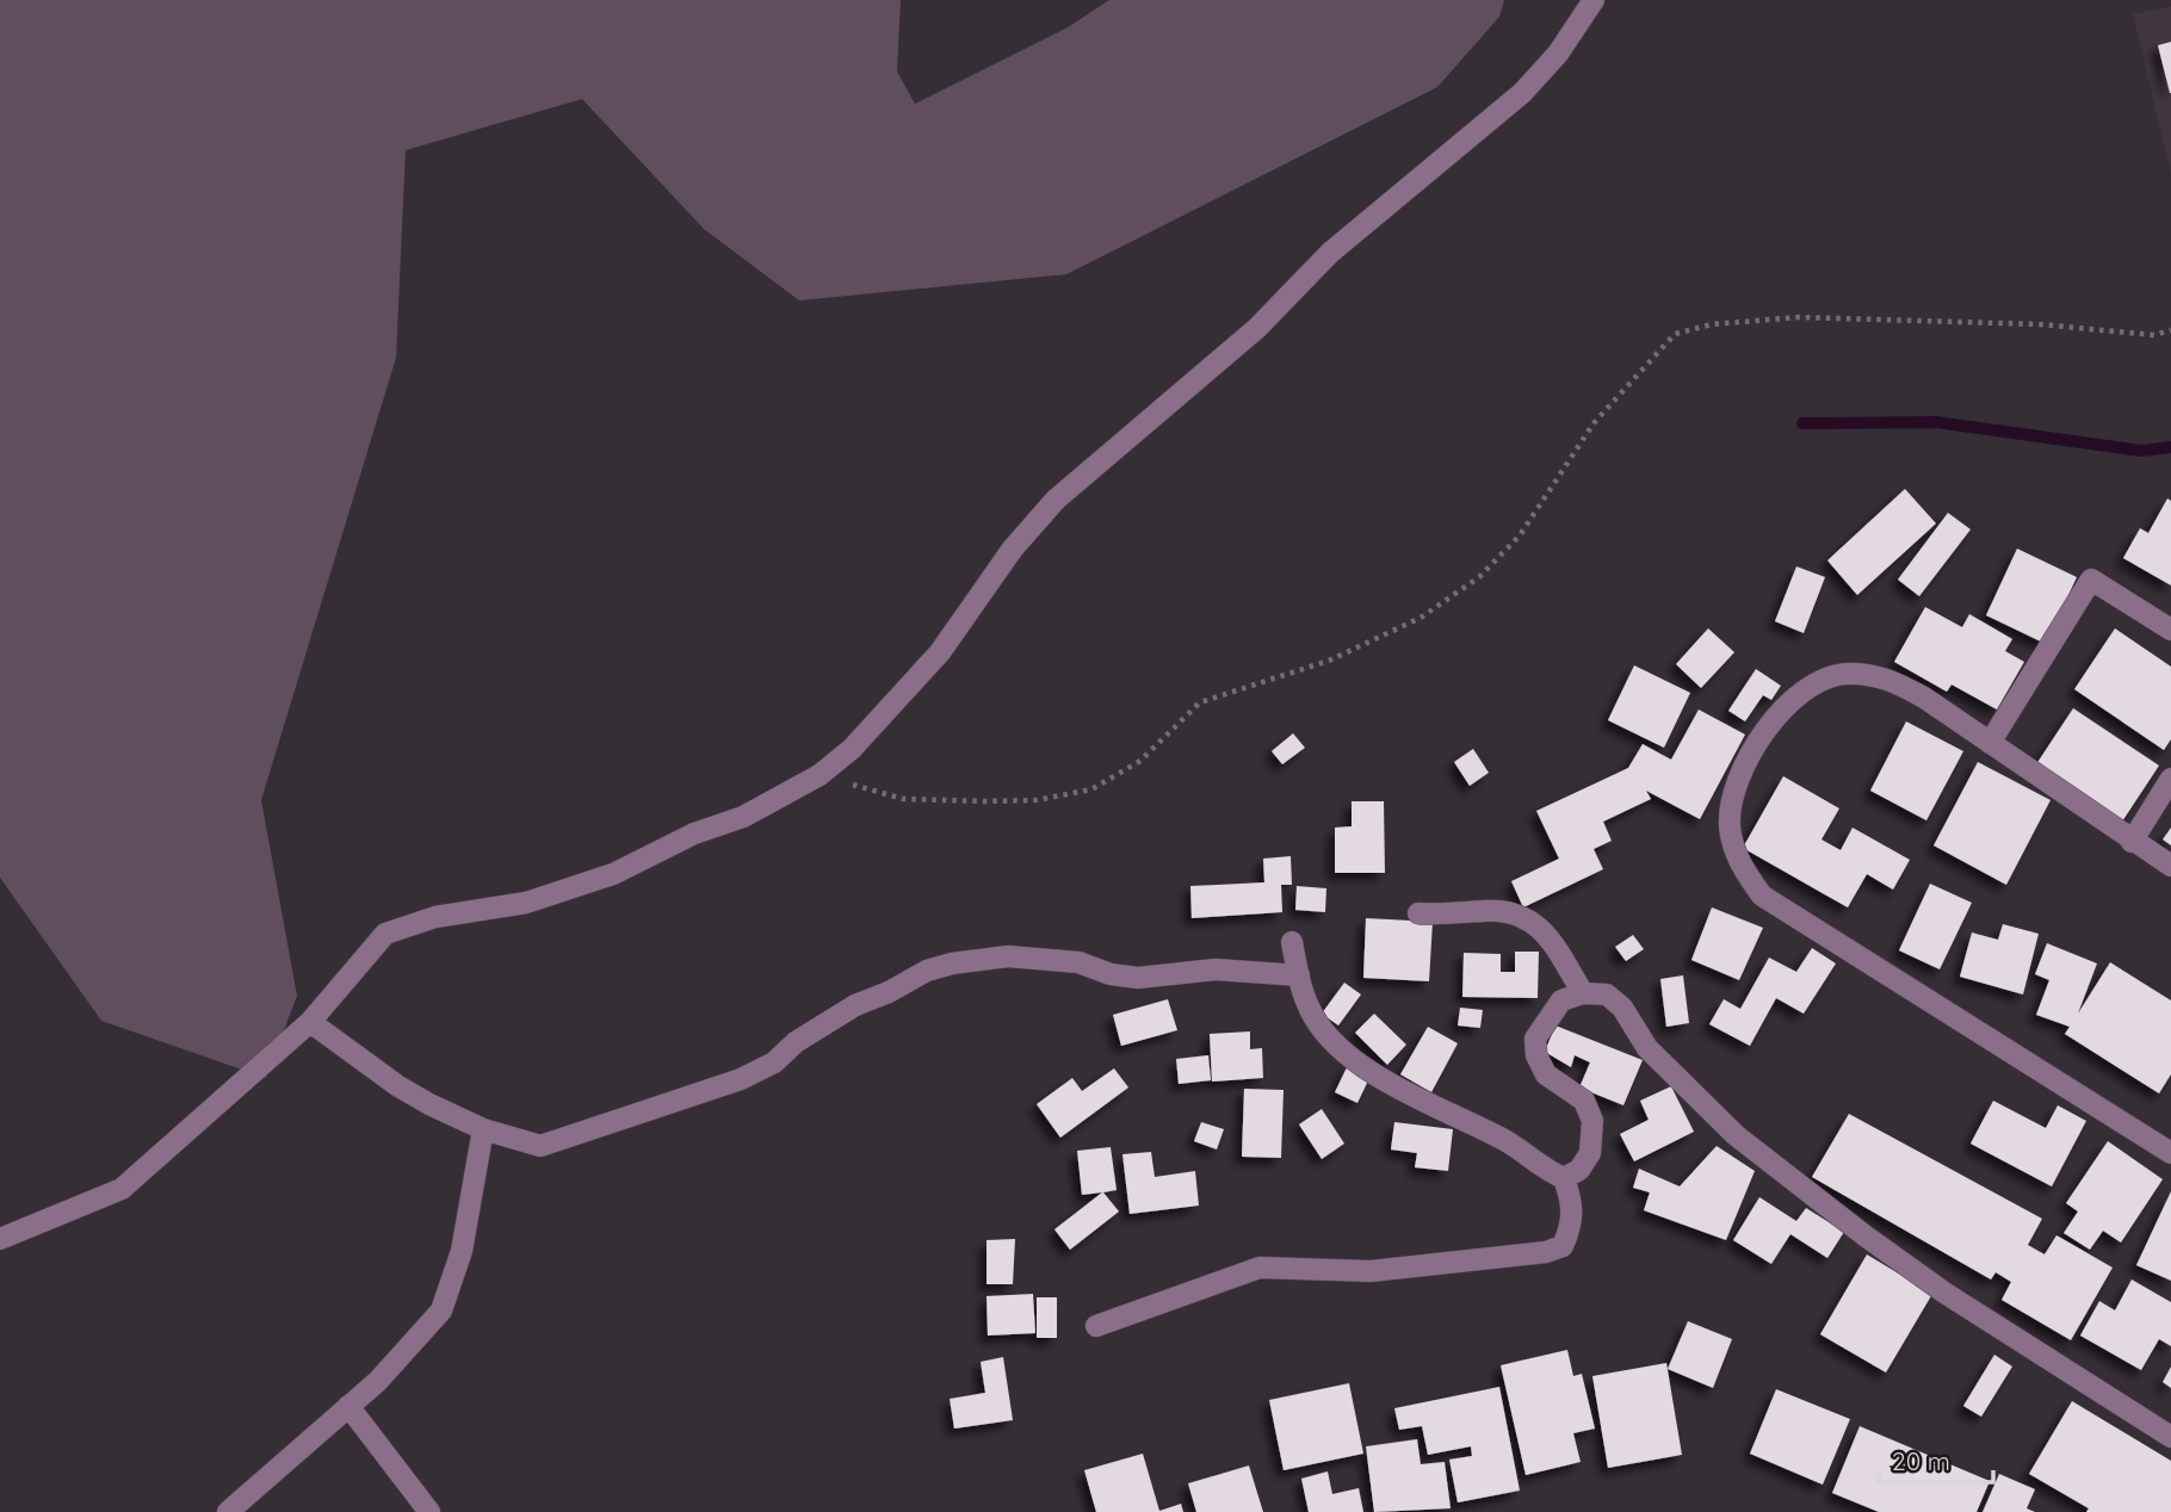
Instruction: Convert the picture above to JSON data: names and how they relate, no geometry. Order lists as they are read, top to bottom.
{
  "scale_bar": "20 m"
}
